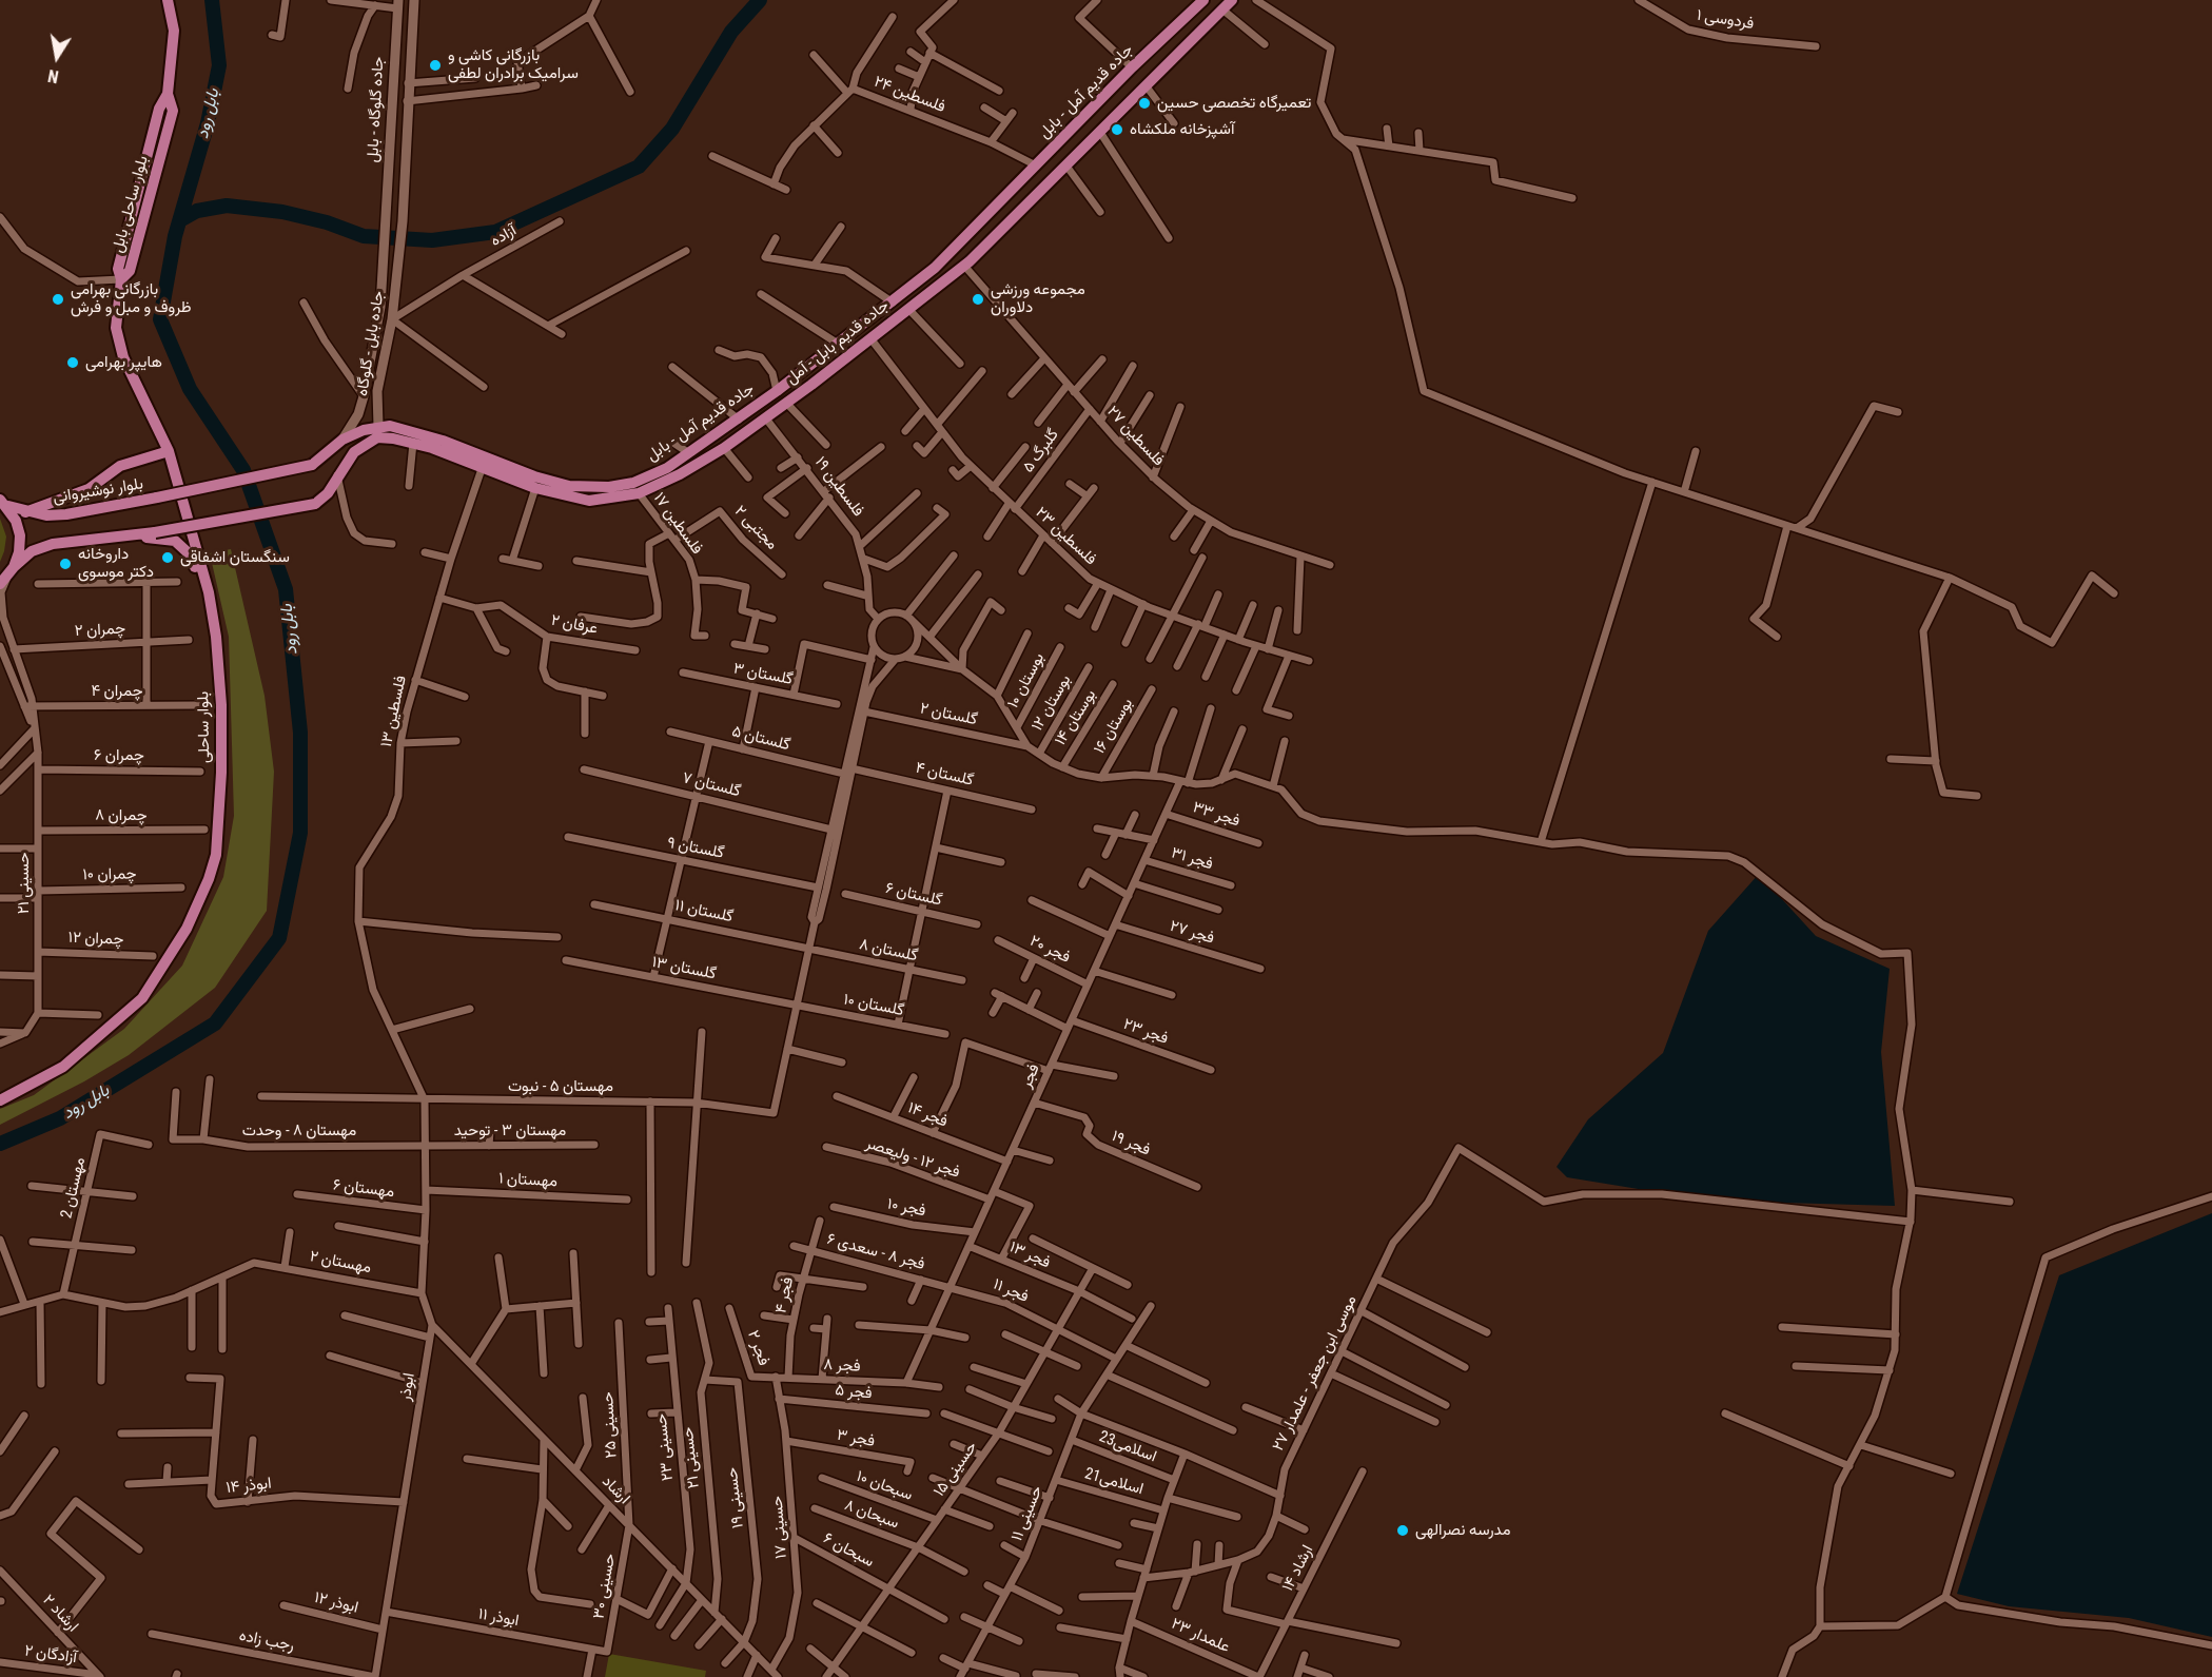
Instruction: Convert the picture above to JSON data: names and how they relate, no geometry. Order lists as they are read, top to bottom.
{
  "streets": {
    "main road": [
      "جاده قدیم آمل - بابل",
      "جاده گلوگاه - بابل",
      "بلوار ساحلی بابل",
      "جاده قدیم بابل - آمل",
      "جاده بابل - گلوگاه",
      "بلوار نوشیروانی",
      "بلوار ساحلی"
    ],
    "street": [
      "فردوسی ۱",
      "فلسطین ۲۴",
      "آزاده",
      "فلسطین ۲۷",
      "گلبرگ ۵",
      "فلسطین ۱۹",
      "فلسطین ۱۷",
      "مجتبی ۲",
      "فلسطین ۲۳",
      "عرفان ۲",
      "چمران ۲",
      "گلستان ۳",
      "بوستان ۱۰",
      "چمران ۴",
      "بوستان ۱۲",
      "فلسطین ۱۳",
      "گلستان ۲",
      "بوستان ۱۴",
      "بوستان ۱۶",
      "گلستان ۵",
      "چمران ۶",
      "گلستان ۴",
      "گلستان ۷",
      "فجر ۳۳",
      "چمران ۸",
      "گلستان ۹",
      "فجر ۳۱",
      "چمران ۱۰",
      "حسینی ۲۱",
      "گلستان ۶",
      "گلستان ۱۱",
      "فجر ۲۷",
      "چمران ۱۲",
      "فجر ۲۰",
      "گلستان ۸",
      "گلستان ۱۳",
      "گلستان ۱۰",
      "فجر ۲۳",
      "فجر",
      "مهستان ۵ - نبوت",
      "فجر ۱۴",
      "مهستان ۸ - وحدت",
      "مهستان ۳ - توحید",
      "فجر ۱۹",
      "فجر ۱۲ - ولیعصر",
      "مهستان ۱",
      "مهستان 2",
      "مهستان ۶",
      "فجر ۱۰",
      "فجر ۸ - سعدی ۶",
      "فجر ۱۳",
      "مهستان ۲",
      "فجر ۱۱",
      "فجر ۴",
      "فجر ۲",
      "فجر ۸",
      "موسی ابن جعفر - علمدار ۲۷",
      "ابوذر",
      "فجر ۵",
      "حسینی ۲۵",
      "فجر ۳",
      "حسینی ۲۳",
      "اسلامی23",
      "حسینی ۱۵",
      "اسلامی21",
      "ابوذر ۱۴",
      "سبحان ۱۰",
      "ارشاد",
      "حسینی ۱۹",
      "حسینی ۱۱",
      "سبحان ۸",
      "حسینی ۱۷",
      "سبحان ۶",
      "ارشاد ۱۴",
      "حسینی ۳۰",
      "ابوذر ۱۲",
      "ارشاد ۲",
      "ابوذر ۱۱",
      "علمدار ۲۳",
      "رجب زاده",
      "آزادگان ۲"
    ]
  },
  "crossings": [
    ["جاده قدیم آمل - بابل", "فلسطین ۲۴"],
    ["جاده قدیم آمل - بابل", "جاده قدیم بابل - آمل"],
    ["جاده قدیم آمل - بابل", "جاده بابل - گلوگاه"],
    ["بلوار ساحلی بابل", "بلوار ساحلی"],
    ["آزاده", "جاده بابل - گلوگاه"],
    ["جاده قدیم بابل - آمل", "جاده بابل - گلوگاه"],
    ["جاده قدیم بابل - آمل", "فلسطین ۲۷"],
    ["جاده قدیم بابل - آمل", "فلسطین ۱۹"],
    ["جاده قدیم بابل - آمل", "فلسطین ۱۷"],
    ["جاده قدیم بابل - آمل", "فلسطین ۲۳"],
    ["جاده قدیم بابل - آمل", "فلسطین ۱۳"],
    ["فلسطین ۲۷", "گلبرگ ۵"],
    ["گلبرگ ۵", "فلسطین ۲۳"],
    ["فلسطین ۱۷", "مجتبی ۲"],
    ["فلسطین ۱۳", "مهستان ۵ - نبوت"],
    ["چمران ۶", "حسینی ۲۱"],
    ["فجر ۳۳", "فجر"],
    ["چمران ۸", "حسینی ۲۱"],
    ["فجر ۳۱", "فجر"],
    ["چمران ۱۰", "حسینی ۲۱"],
    ["حسینی ۲۱", "چمران ۱۲"],
    ["حسینی ۲۱", "ارشاد"],
    ["حسینی ۲۱", "حسینی ۱۹"],
    ["گلستان ۱۱", "گلستان ۸"],
    ["فجر ۲۷", "فجر"],
    ["فجر ۲۰", "فجر"],
    ["گلستان ۱۳", "گلستان ۱۰"],
    ["فجر ۲۳", "فجر"],
    ["فجر", "فجر ۱۴"],
    ["فجر", "فجر ۱۹"],
    ["فجر", "فجر ۱۲ - ولیعصر"],
    ["فجر", "فجر ۱۰"],
    ["فجر", "فجر ۸ - سعدی ۶"],
    ["فجر", "فجر ۱۳"],
    ["فجر", "فجر ۱۱"],
    ["فجر", "فجر ۸"],
    ["مهستان ۸ - وحدت", "مهستان ۳ - توحید"],
    ["فجر ۸ - سعدی ۶", "فجر ۱۱"],
    ["فجر ۸ - سعدی ۶", "فجر ۴"],
    ["فجر ۱۳", "حسینی ۱۵"],
    ["فجر ۱۱", "حسینی ۱۵"],
    ["فجر ۱۱", "حسینی ۱۱"],
    ["فجر ۴", "فجر ۸"],
    ["فجر ۲", "فجر ۸"],
    ["فجر ۲", "حسینی ۱۷"],
    ["فجر ۸", "حسینی ۱۷"],
    ["ابوذر", "ابوذر ۱۴"],
    ["ابوذر", "ارشاد"],
    ["ابوذر", "ابوذر ۱۲"],
    ["ابوذر", "ابوذر ۱۱"],
    ["ابوذر", "رجب زاده"],
    ["فجر ۵", "حسینی ۱۷"],
    ["حسینی ۲۵", "ارشاد"],
    ["حسینی ۲۵", "حسینی ۳۰"],
    ["فجر ۳", "حسینی ۱۷"],
    ["حسینی ۲۳", "ارشاد"],
    ["اسلامی23", "حسینی ۱۱"],
    ["حسینی ۱۵", "سبحان ۱۰"],
    ["حسینی ۱۵", "سبحان ۸"],
    ["حسینی ۱۵", "سبحان ۶"],
    ["اسلامی21", "حسینی ۱۱"],
    ["ارشاد", "حسینی ۱۹"],
    ["ارشاد", "حسینی ۱۷"],
    ["ارشاد", "حسینی ۳۰"],
    ["حسینی ۱۷", "سبحان ۶"],
    ["ارشاد ۱۴", "علمدار ۲۳"],
    ["حسینی ۳۰", "ابوذر ۱۱"],
    ["ارشاد ۲", "آزادگان ۲"]
  ],
  "water": ["بابل رود"],
  "places": [
    "بازرگانی کاشی و سرامیک برادران لطفی",
    "تعمیرگاه تخصصی حسین",
    "آشپزخانه ملکشاه",
    "بازرگانی بهرامی ظروف و مبل و فرش",
    "مجموعه ورزشی دلاوران",
    "هایپر بهرامی",
    "سنگستان اشفاقی",
    "داروخانه دکتر موسوی",
    "مدرسه نصرالهی"
  ],
  "north": "bottom"
}
